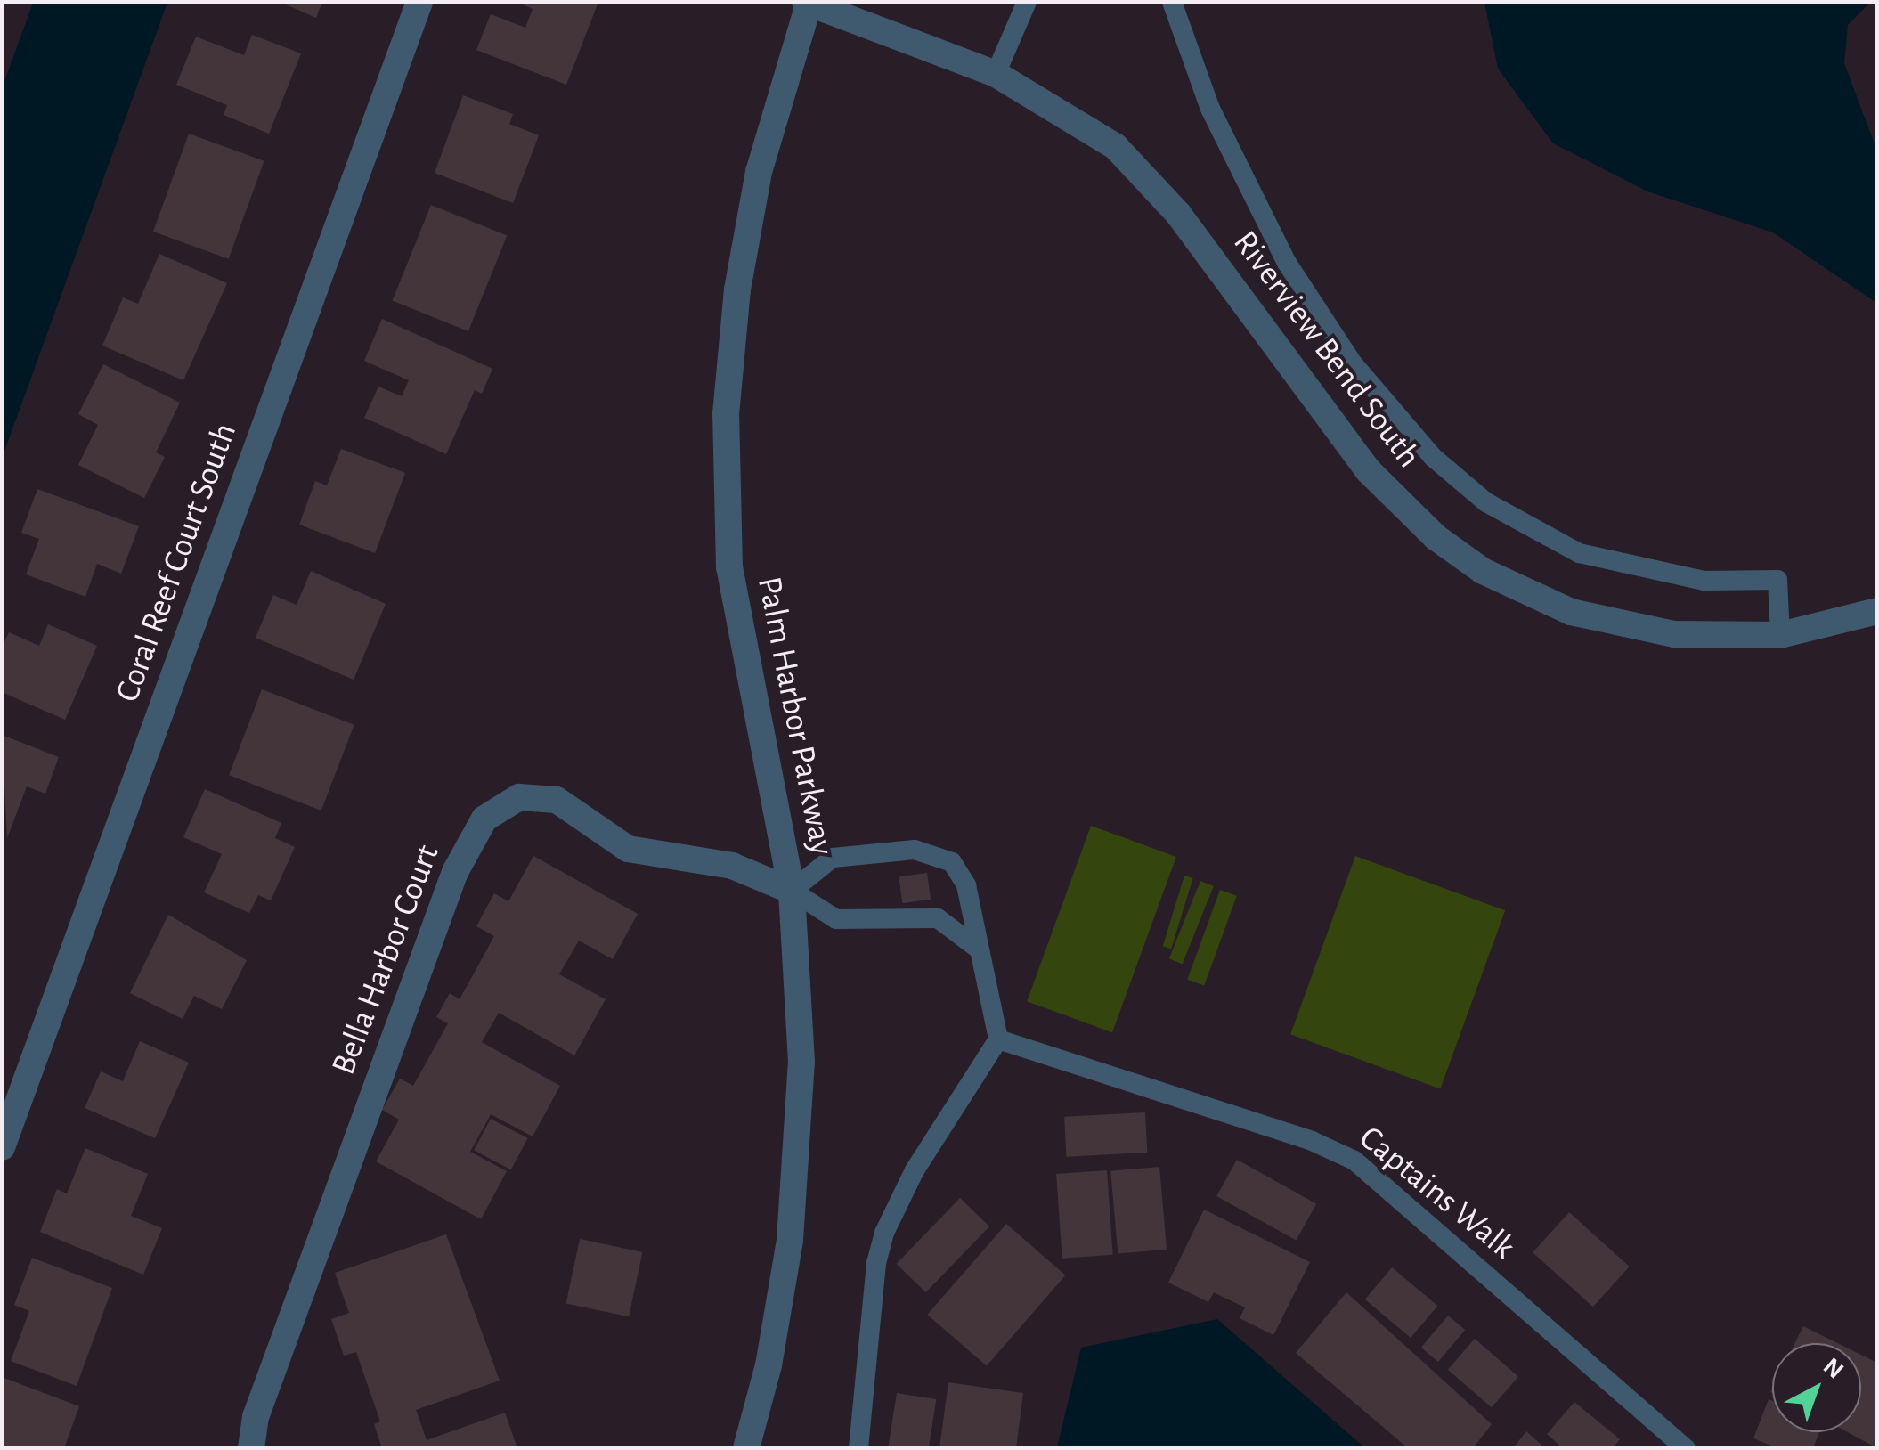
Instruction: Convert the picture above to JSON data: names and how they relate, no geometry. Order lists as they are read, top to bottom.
{
  "streets": {
    "street": [
      "Riverview Bend South",
      "Coral Reef Court South",
      "Palm Harbor Parkway",
      "Bella Harbor Court"
    ],
    "lane": ["Captains Walk"]
  },
  "crossings": [
    ["Riverview Bend South", "Palm Harbor Parkway"],
    ["Palm Harbor Parkway", "Bella Harbor Court"]
  ],
  "north": "top right"
}
